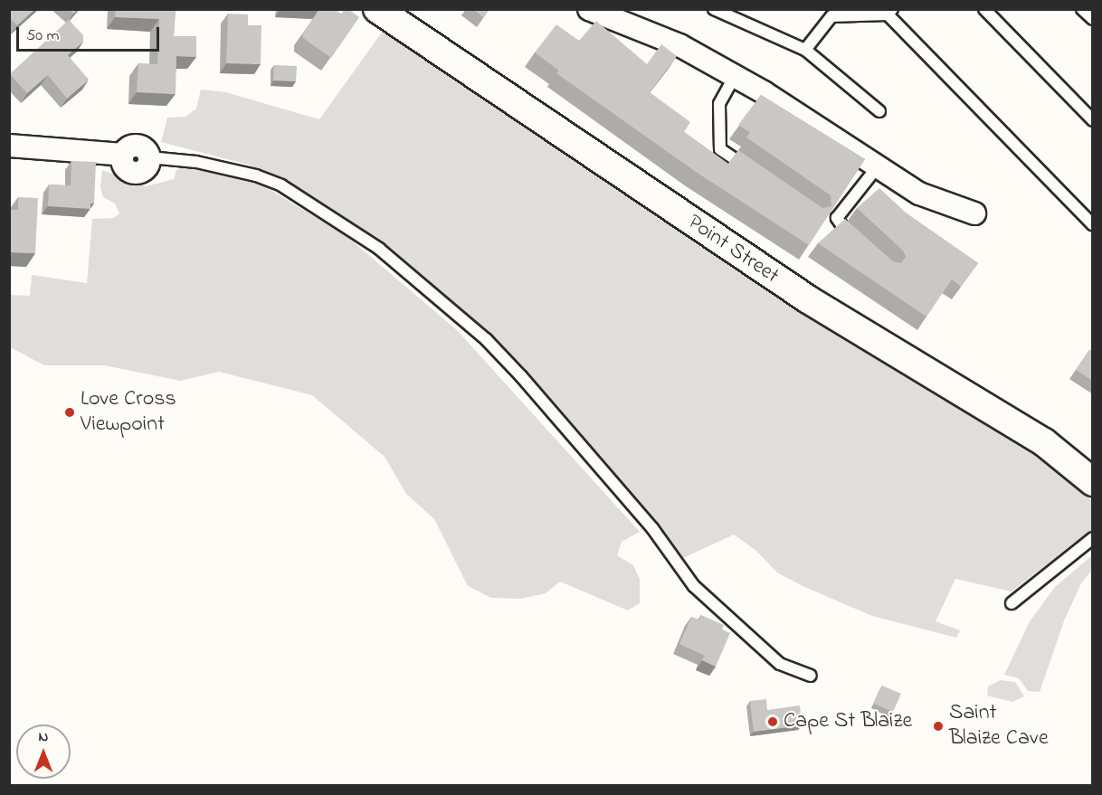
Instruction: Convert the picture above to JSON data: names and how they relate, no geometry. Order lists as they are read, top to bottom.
{
  "streets": {
    "street": ["Point Street"]
  },
  "places": ["Love Cross Viewpoint", "Cape St Blaize", "Saint Blaize Cave"],
  "scale_bar": "50 m",
  "north": "top"
}
